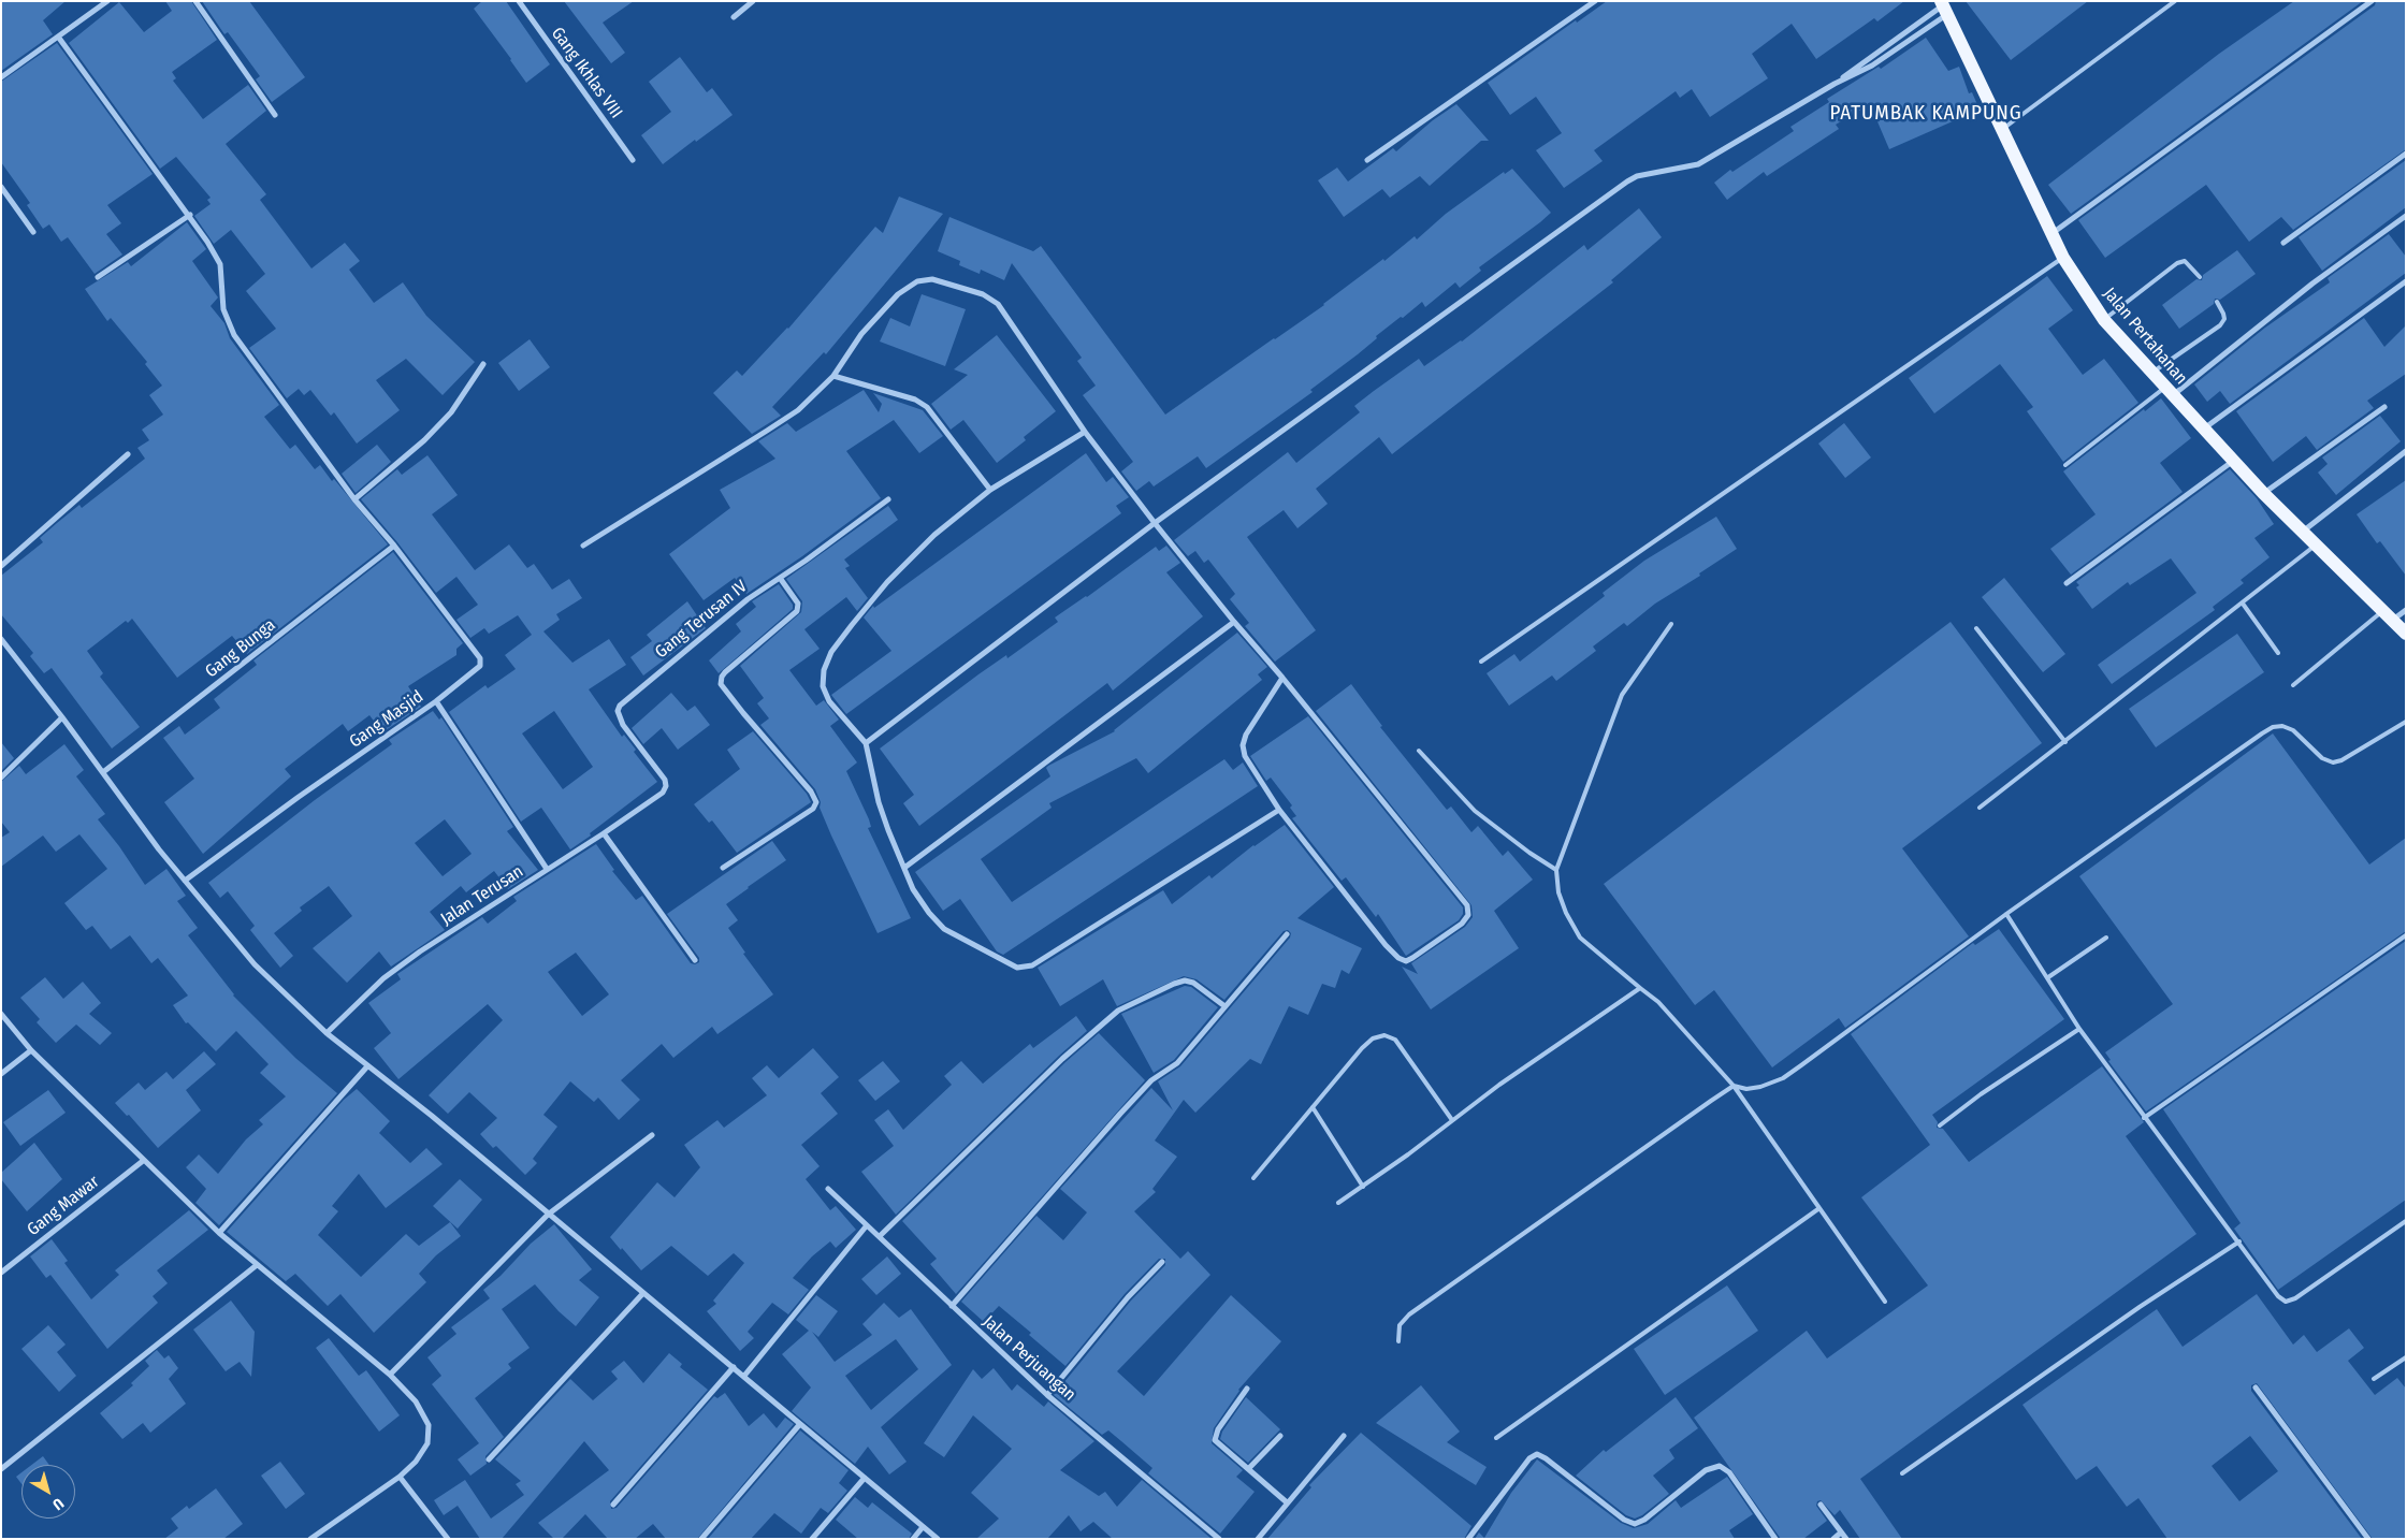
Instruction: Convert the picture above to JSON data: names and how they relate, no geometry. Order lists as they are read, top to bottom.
{
  "streets": {
    "main road": ["Jalan Pertahanan"],
    "street": [
      "Gang Ikhlas VIII",
      "Gang Terusan IV",
      "Gang Bunga",
      "Gang Masjid",
      "Jalan Terusan",
      "Gang Mawar",
      "Jalan Perjuangan"
    ]
  },
  "crossings": [
    ["Gang Terusan IV", "Jalan Terusan"],
    ["Gang Bunga", "Gang Masjid"]
  ],
  "districts": ["PATUMBAK KAMPUNG"],
  "north": "bottom right"
}
